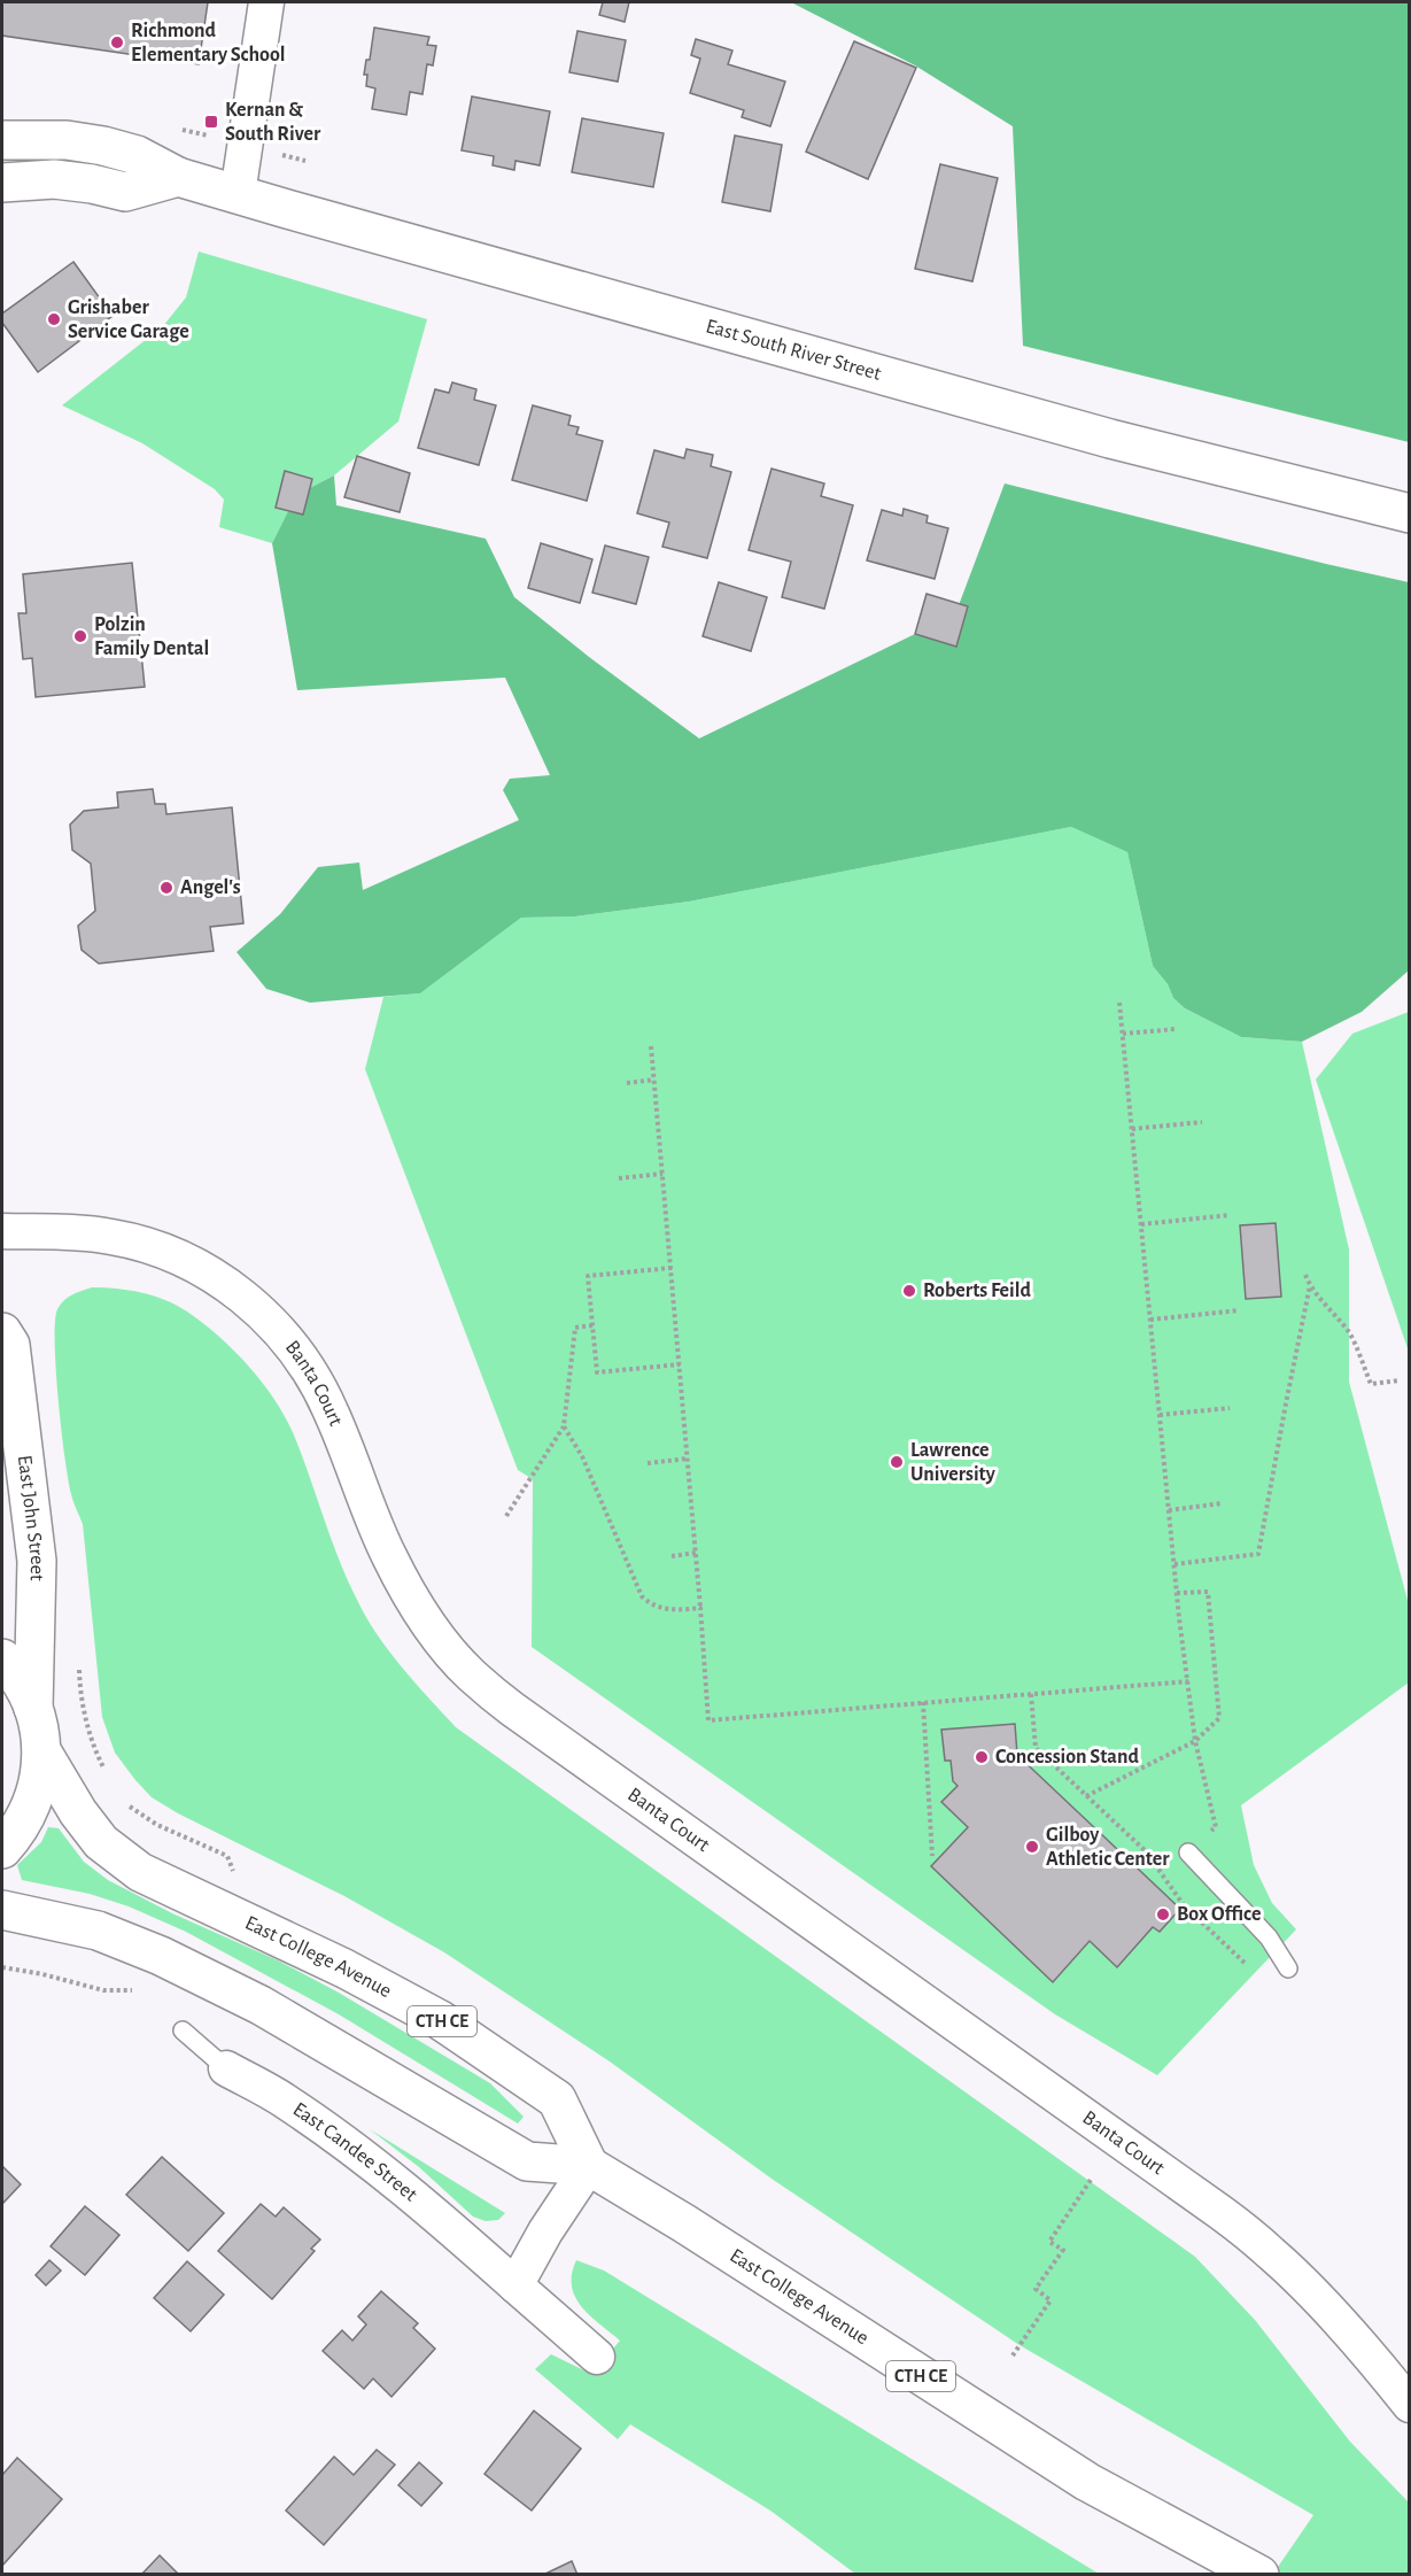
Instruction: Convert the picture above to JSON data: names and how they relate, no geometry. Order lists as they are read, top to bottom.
{
  "streets": {
    "main road": [
      "East South River Street",
      "East John Street",
      "East College Avenue",
      "CTH CE"
    ],
    "street": ["Banta Court", "East Candee Street"]
  },
  "places": {
    "other": [
      "Richmond Elementary School",
      "Grishaber Service Garage",
      "Polzin Family Dental",
      "Angel's",
      "Roberts Feild",
      "Lawrence University",
      "Concession Stand",
      "Gilboy Athletic Center",
      "Box Office"
    ],
    "transit": ["Kernan & South River"]
  }
}
